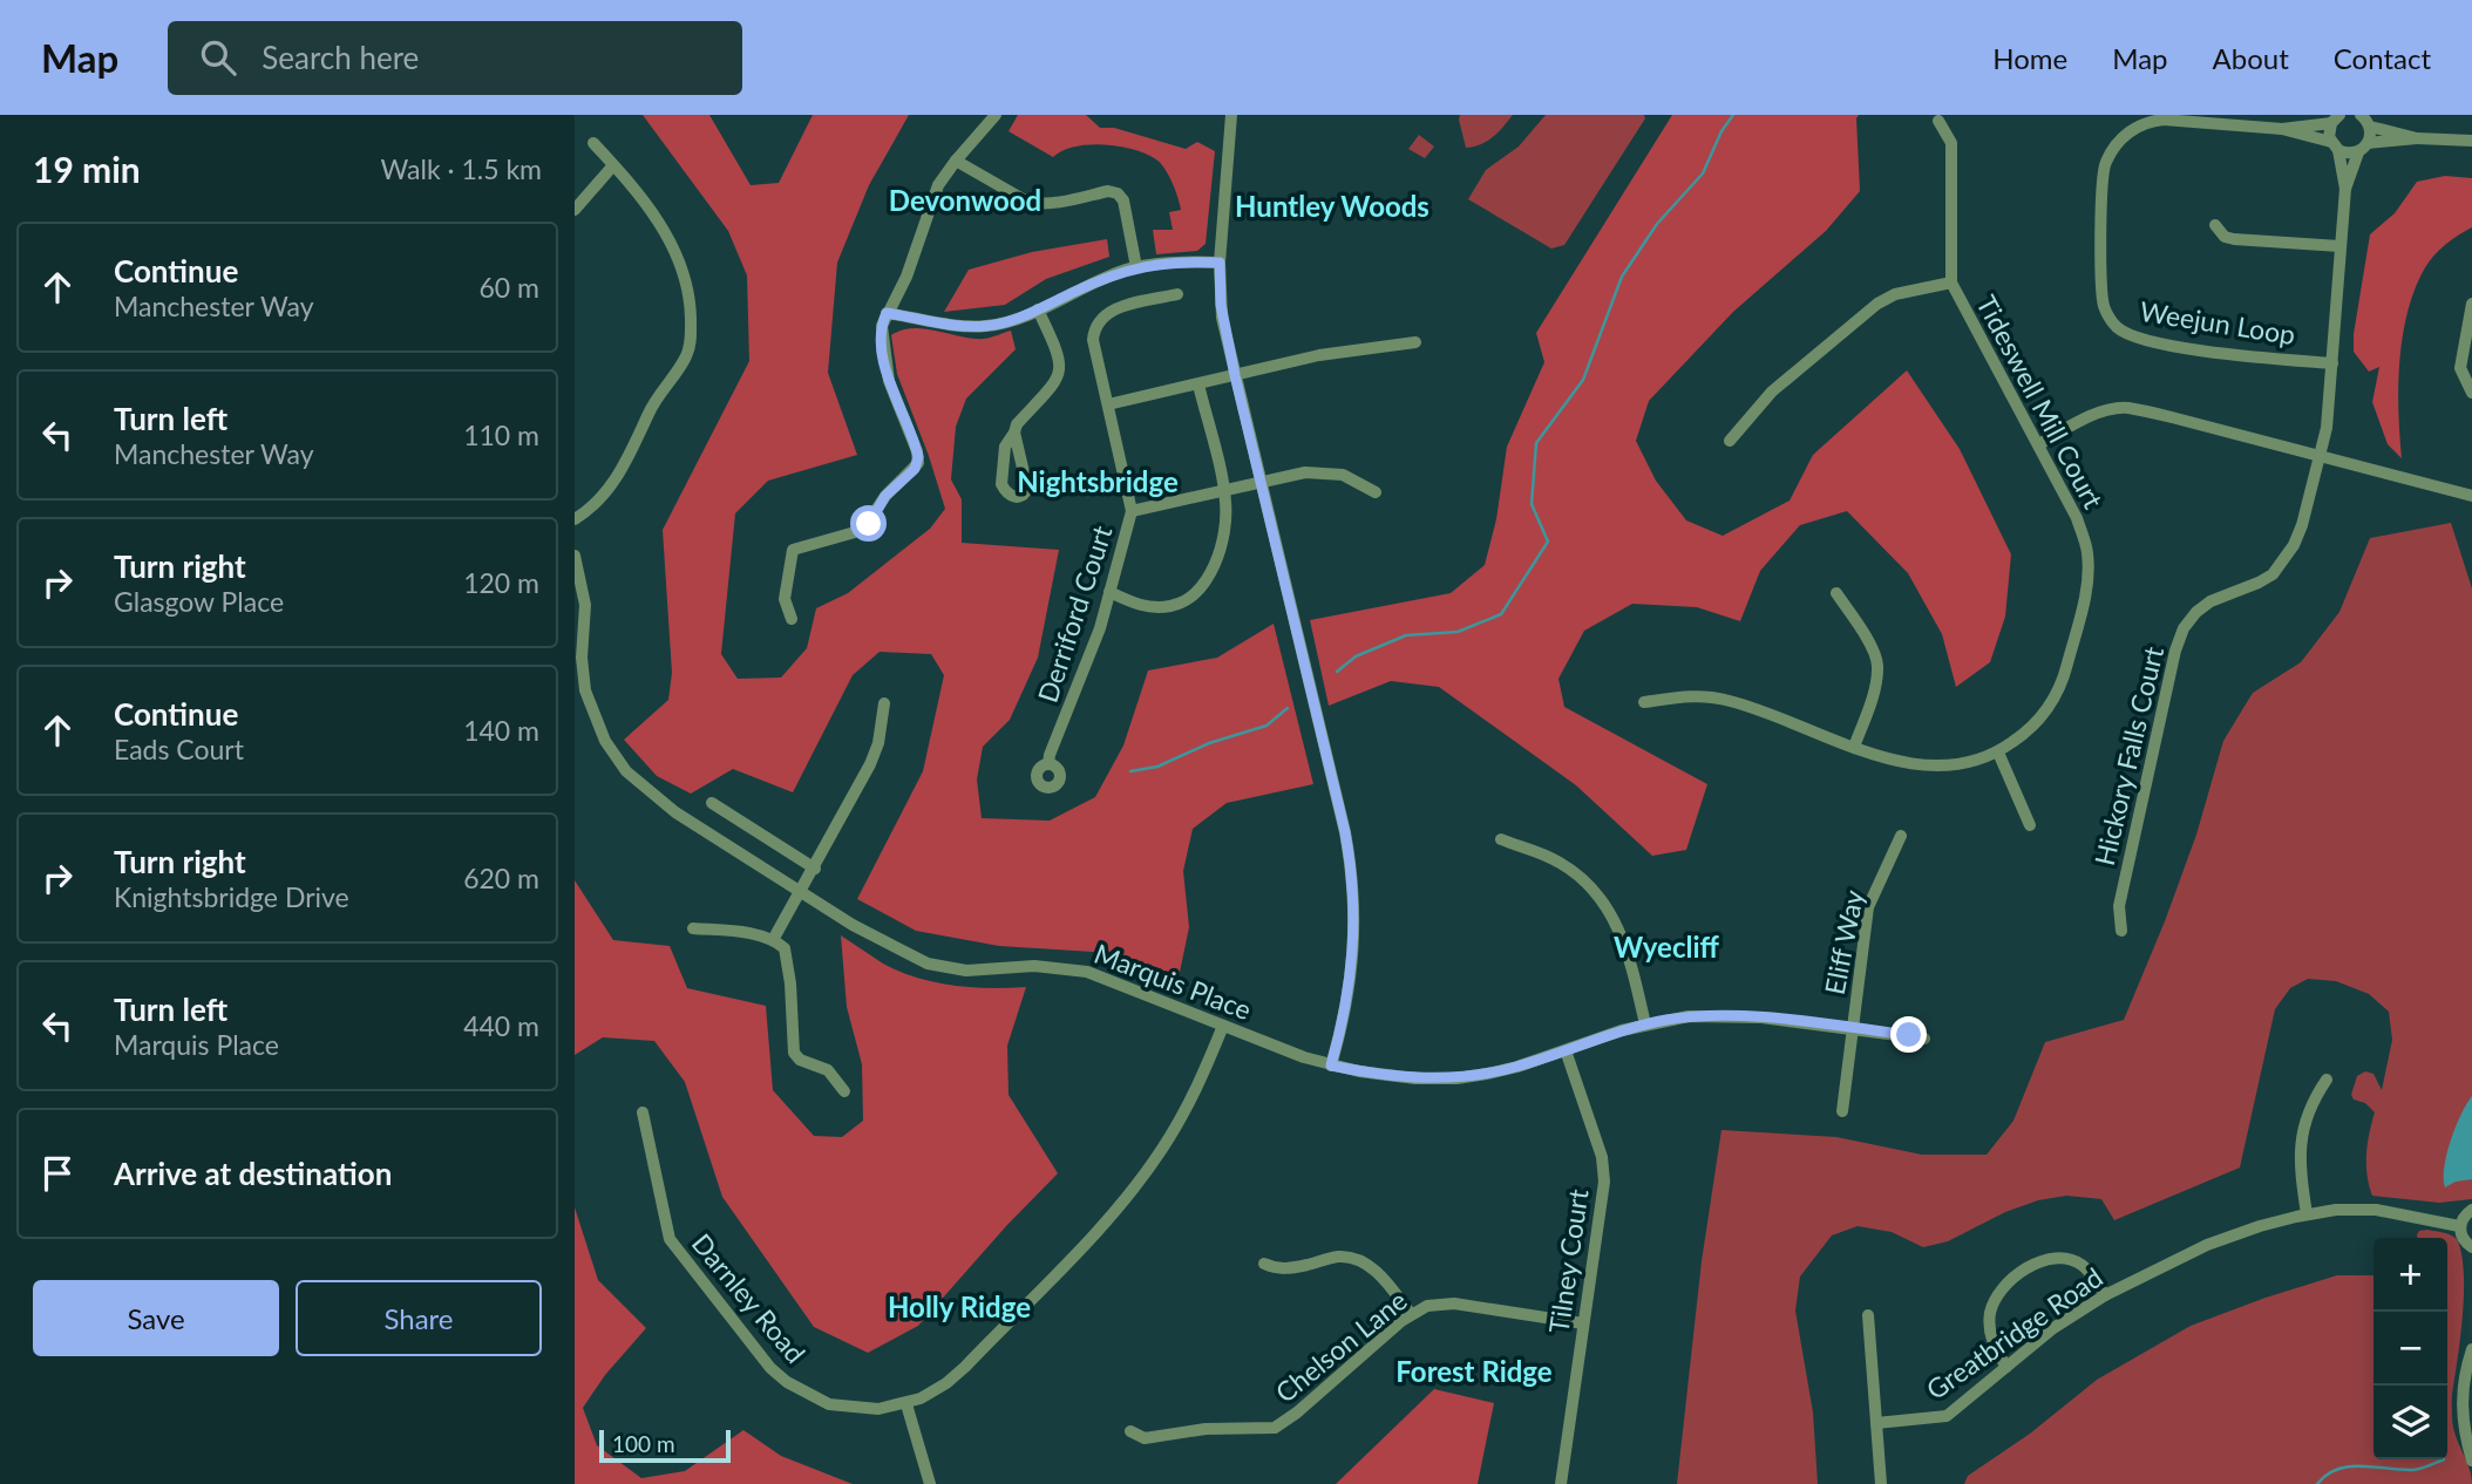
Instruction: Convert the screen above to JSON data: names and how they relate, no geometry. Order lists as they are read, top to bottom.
{
  "streets": {
    "street": [
      "Weejun Loop",
      "Tideswell Mill Court",
      "Derriford Court",
      "Hickory Falls Court",
      "Eliff Way",
      "Marquis Place",
      "Tilney Court",
      "Darnley Road",
      "Greatbridge Road",
      "Chelson Lane"
    ]
  },
  "crossings": [
    ["Weejun Loop", "Hickory Falls Court"],
    ["Eliff Way", "Marquis Place"],
    ["Marquis Place", "Tilney Court"],
    ["Marquis Place", "Darnley Road"],
    ["Tilney Court", "Chelson Lane"]
  ],
  "districts": [
    "Devonwood",
    "Huntley Woods",
    "Nightsbridge",
    "Wyecliff",
    "Holly Ridge",
    "Forest Ridge"
  ],
  "scale_bar": "100 m",
  "page": {
    "header": "Map",
    "search": "Search here",
    "nav": [
      "Home",
      "Map",
      "About",
      "Contact"
    ],
    "heading": ["19 min", "Walk · 1.5 km"],
    "list": [
      ["Continue", "Manchester Way", "60 m"],
      ["Turn left", "Manchester Way", "110 m"],
      ["Turn right", "Glasgow Place", "120 m"],
      ["Continue", "Eads Court", "140 m"],
      ["Turn right", "Knightsbridge Drive", "620 m"],
      ["Turn left", "Marquis Place", "440 m"],
      "Arrive at destination"
    ],
    "map_buttons": ["+", "−"],
    "buttons": ["Save", "Share"],
    "scale": "100 m"
  }
}
